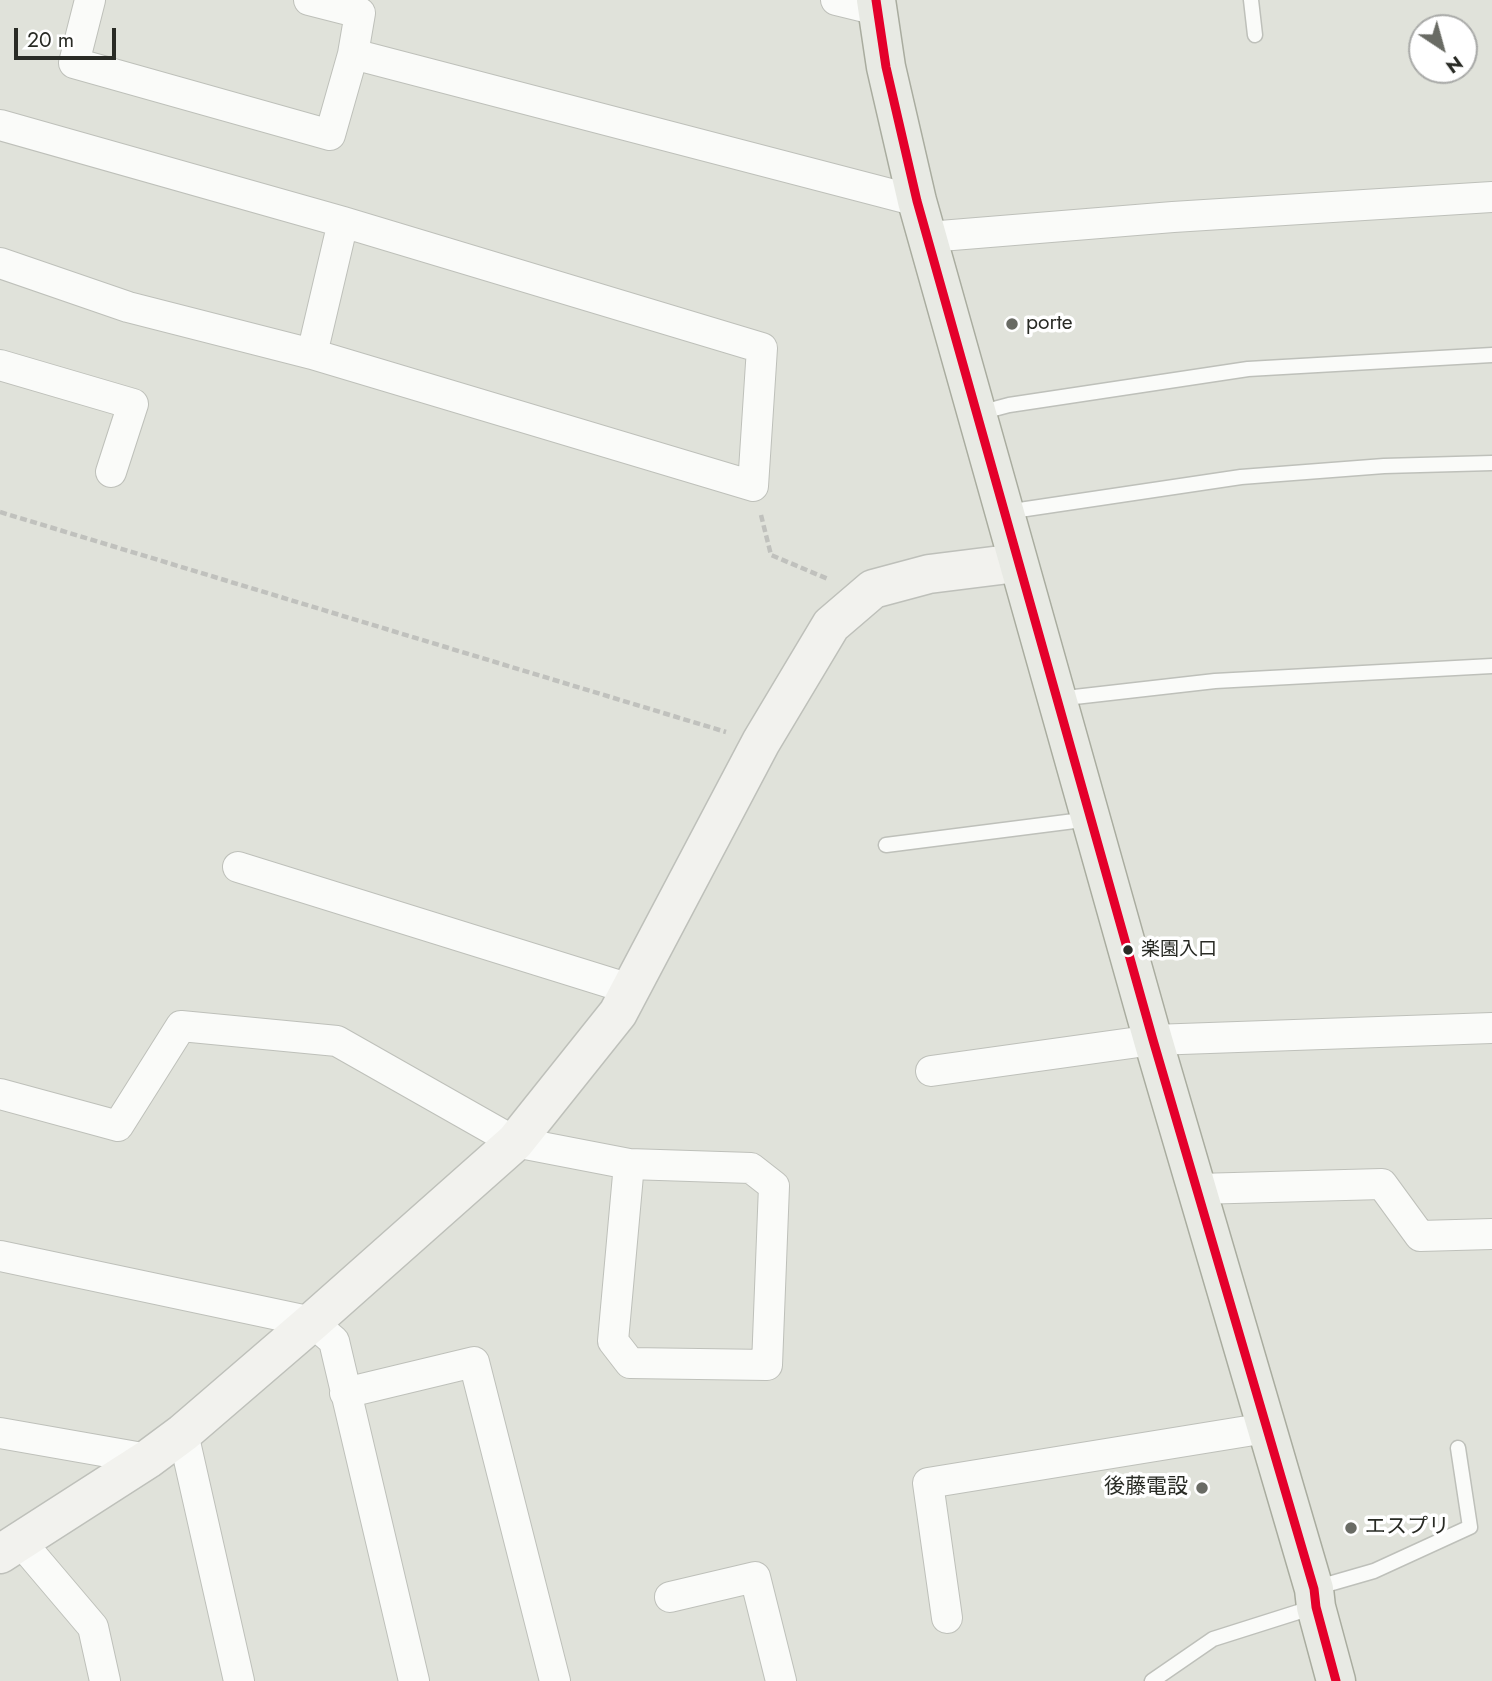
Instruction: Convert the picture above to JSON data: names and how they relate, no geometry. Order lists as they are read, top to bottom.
{
  "places": [
    "porte",
    "楽園入口",
    "後藤電設",
    "エスプリ"
  ],
  "scale_bar": "20 m",
  "north": "bottom right"
}
